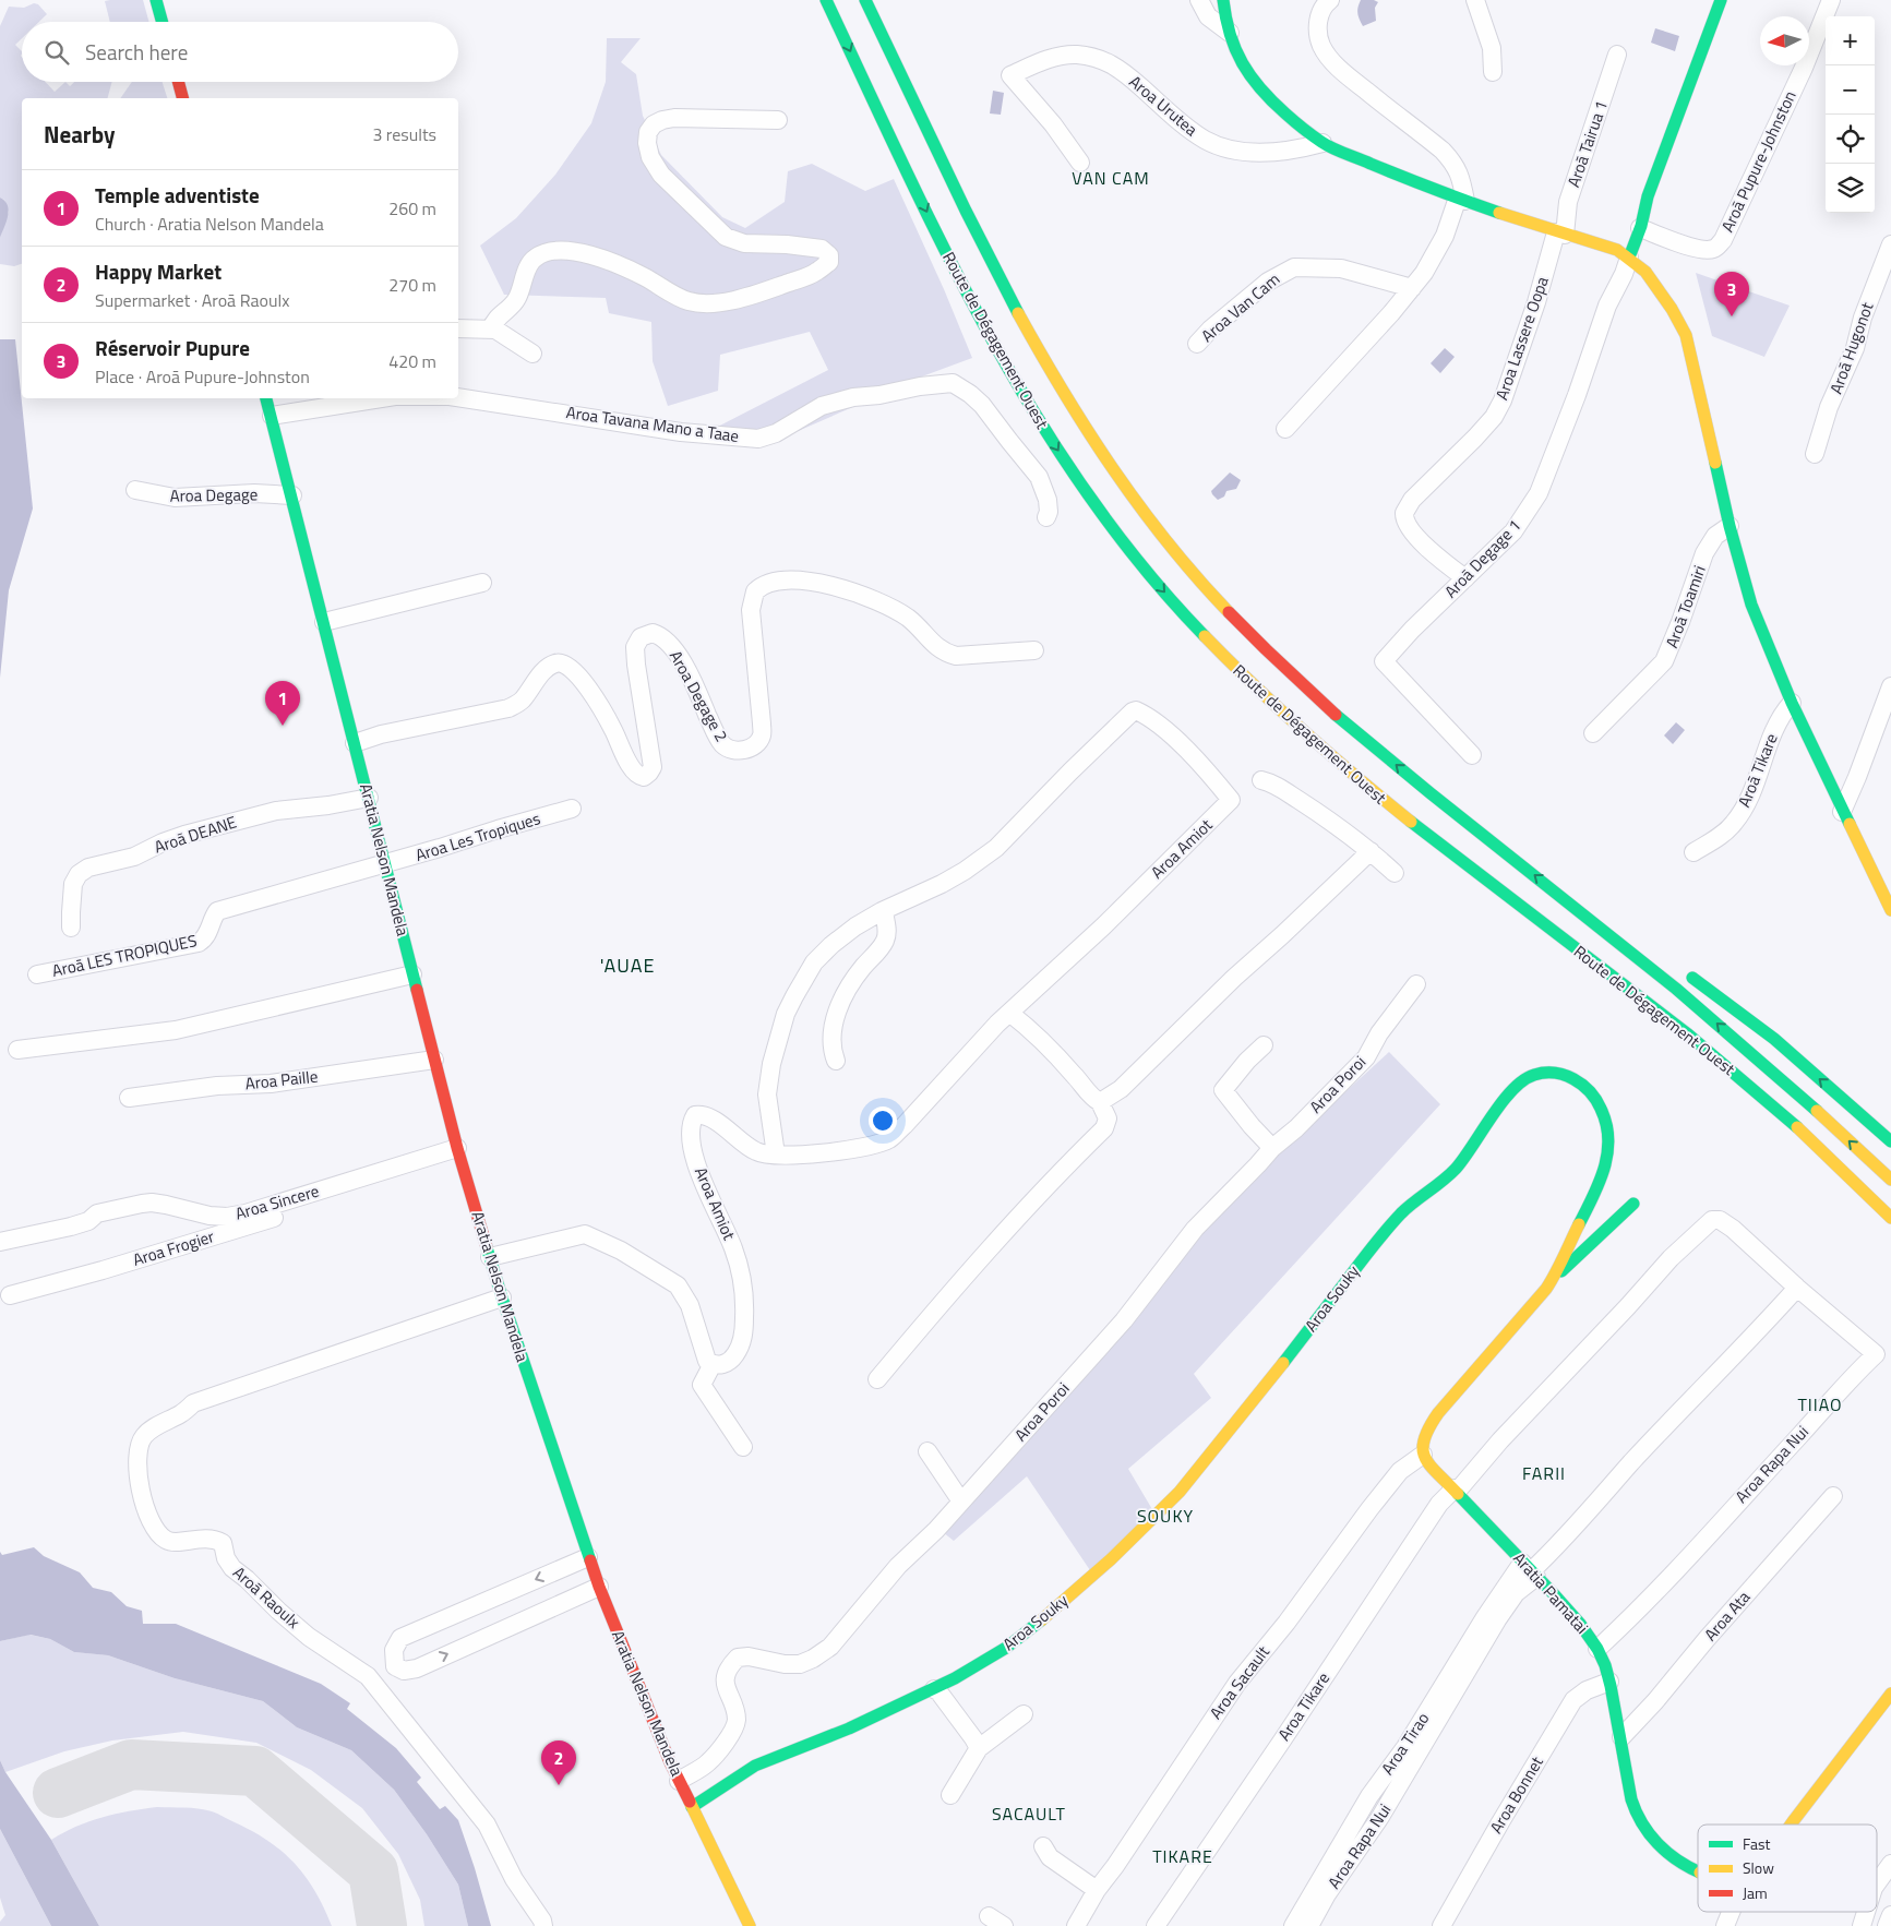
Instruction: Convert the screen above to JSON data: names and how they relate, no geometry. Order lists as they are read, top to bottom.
{
  "streets": {
    "main road": [
      "Route de Dégagement Ouest",
      "Aratia Nelson Mandela",
      "Aroa Souky",
      "Aratia Pamatai"
    ],
    "street": [
      "Aroa Urutea",
      "Aroā Tairua 1",
      "Aroā Pupure-Johnston",
      "Aroa Van Cam",
      "Aroa Lassere Oopa",
      "Aroā Hugonot",
      "Aroa Tavana Mano a Taae",
      "Aroa Degage",
      "Aroā Degage 1",
      "Aroā Toamiri",
      "Aroa Degage 2",
      "Aroā Tikare",
      "Aroā DEANE",
      "Aroa Les Tropiques",
      "Aroa Amiot",
      "Aroā LES TROPIQUES",
      "Aroa Paille",
      "Aroa Poroi",
      "Aroa Sincere",
      "Aroa Frogier",
      "Aroa Rapa Nui",
      "Aroā Raoulx",
      "Aroa Ata",
      "Aroa Sacault",
      "Aroa Tikare",
      "Aroa Tirao",
      "Aroa Bonnet"
    ]
  },
  "crossings": [
    ["Aroā Tairua 1", "Aroa Lassere Oopa"],
    ["Aroa Lassere Oopa", "Aroā Degage 1"],
    ["Aroa Tavana Mano a Taae", "Aratia Nelson Mandela"],
    ["Aroa Degage", "Aratia Nelson Mandela"],
    ["Aroa Degage 2", "Aratia Nelson Mandela"],
    ["Aroā DEANE", "Aratia Nelson Mandela"],
    ["Aroa Les Tropiques", "Aratia Nelson Mandela"],
    ["Aroa Les Tropiques", "Aroā LES TROPIQUES"],
    ["Aratia Nelson Mandela", "Aroā LES TROPIQUES"],
    ["Aratia Nelson Mandela", "Aroa Paille"],
    ["Aratia Nelson Mandela", "Aroa Poroi"],
    ["Aratia Nelson Mandela", "Aroa Sincere"],
    ["Aratia Nelson Mandela", "Aroa Frogier"],
    ["Aratia Nelson Mandela", "Aroa Souky"],
    ["Aratia Nelson Mandela", "Aroā Raoulx"],
    ["Aroa Sincere", "Aroa Frogier"],
    ["Aroa Rapa Nui", "Aratia Pamatai"],
    ["Aroa Rapa Nui", "Aroa Tikare"],
    ["Aroa Rapa Nui", "Aroa Tirao"],
    ["Aratia Pamatai", "Aroa Ata"],
    ["Aratia Pamatai", "Aroa Sacault"],
    ["Aratia Pamatai", "Aroa Tikare"],
    ["Aratia Pamatai", "Aroa Tirao"],
    ["Aratia Pamatai", "Aroa Bonnet"]
  ],
  "districts": [
    "VAN CAM",
    "'AUAE",
    "TIIAO",
    "FARII",
    "SOUKY",
    "SACAULT",
    "TIKARE"
  ],
  "legend": ["Fast", "Slow", "Jam"],
  "north": "left",
  "page": {
    "map_buttons": ["+", "−"],
    "search": "Search here",
    "heading": ["Nearby", "3 results"],
    "list": [
      {
        "mark": "1",
        "name": "Temple adventiste",
        "note": "Church · Aratia Nelson Mandela",
        "value": "260 m"
      },
      {
        "mark": "2",
        "name": "Happy Market",
        "note": "Supermarket · Aroā Raoulx",
        "value": "270 m"
      },
      {
        "mark": "3",
        "name": "Réservoir Pupure",
        "note": "Place · Aroā Pupure-Johnston",
        "value": "420 m"
      }
    ],
    "pins": ["3", "1", "2"]
  }
}
